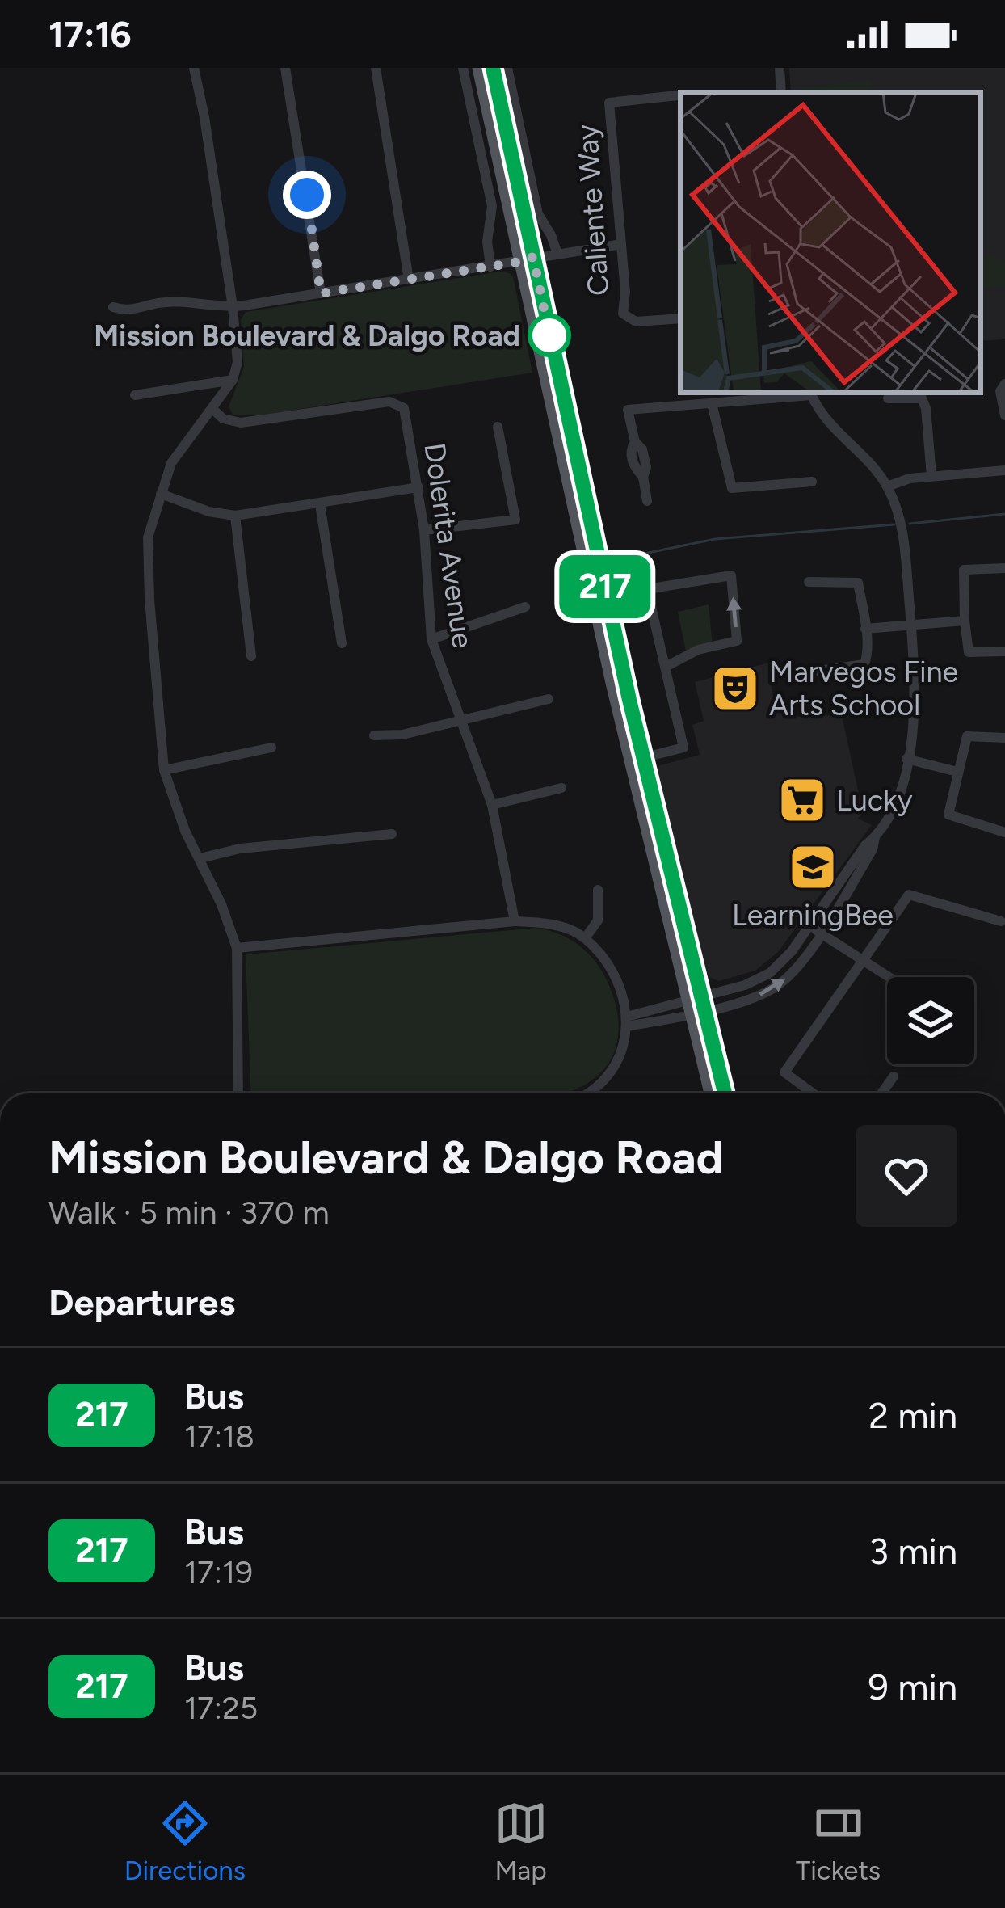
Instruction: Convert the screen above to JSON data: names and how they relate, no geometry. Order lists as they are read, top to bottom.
{
  "streets": {
    "street": ["Caliente Way", "Dolerita Avenue"]
  },
  "places": {
    "other": ["Mission Boulevard & Dalgo Road"],
    "theatre": ["Marvegos Fine Arts School"],
    "supermarket": ["Lucky"],
    "school or university": ["LearningBee"]
  },
  "lines": ["bus line 217"],
  "page": {
    "status": "17:16",
    "on_map": "217",
    "heading": [
      ["Mission Boulevard & Dalgo Road", "Walk · 5 min · 370 m"],
      "Departures"
    ],
    "list": [
      {
        "mark": "217",
        "name": "Bus",
        "note": "17:18",
        "value": "2 min"
      },
      {
        "mark": "217",
        "name": "Bus",
        "note": "17:19",
        "value": "3 min"
      },
      {
        "mark": "217",
        "name": "Bus",
        "note": "17:25",
        "value": "9 min"
      }
    ],
    "tabs": ["Directions", "Map", "Tickets"]
  }
}
